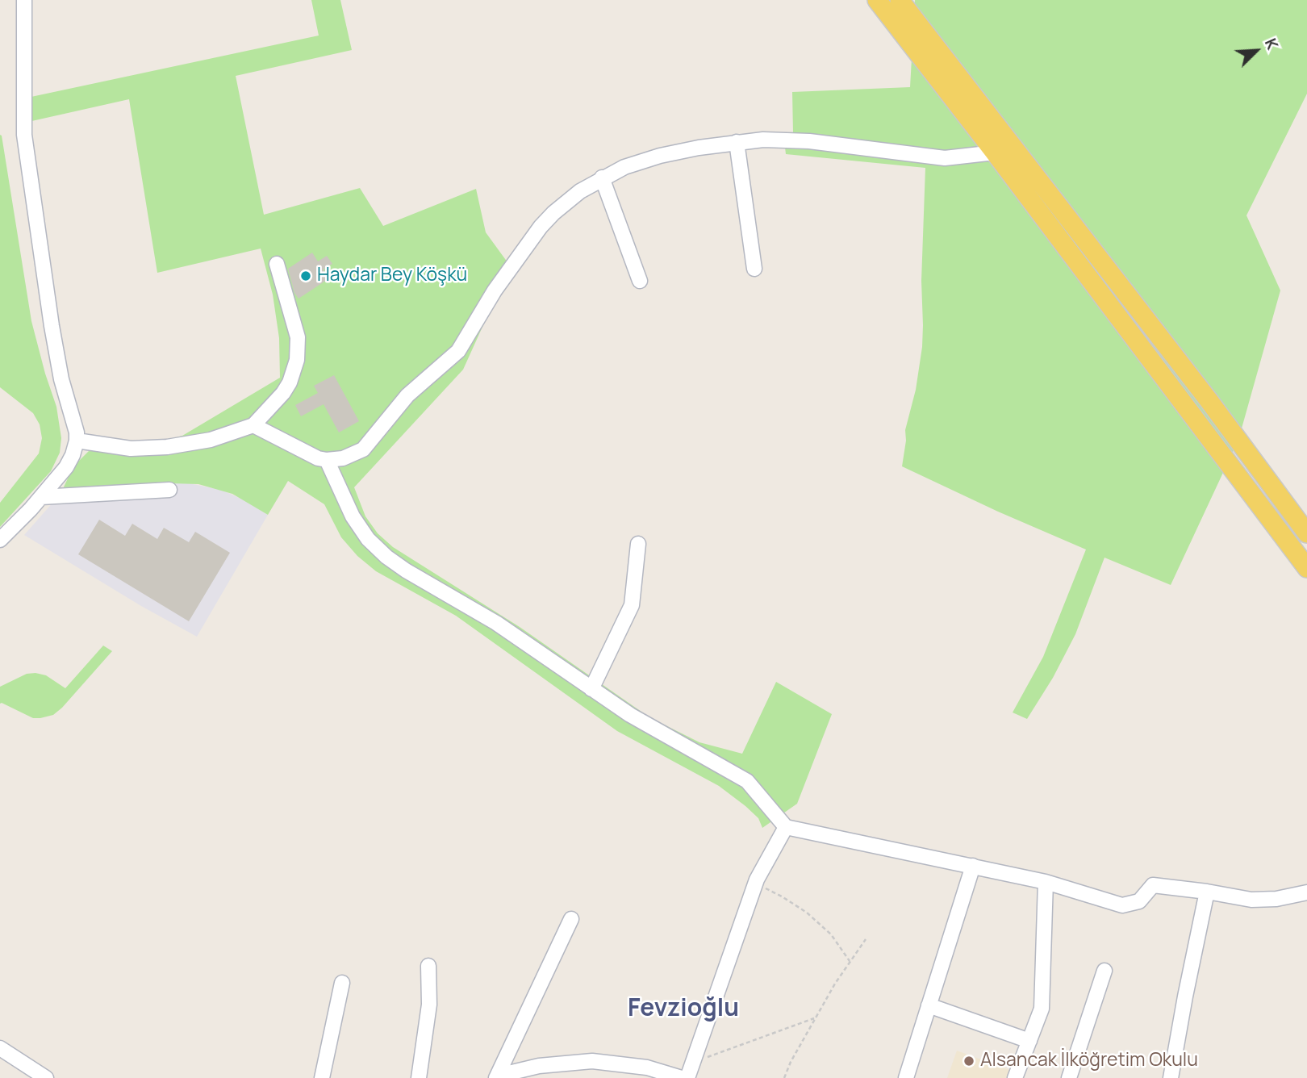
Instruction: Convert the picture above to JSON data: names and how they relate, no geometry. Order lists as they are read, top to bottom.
{
  "districts": ["Fevzioğlu"],
  "places": ["Haydar Bey Köşkü", "Alsancak İlköğretim Okulu"],
  "north": "top right"
}
